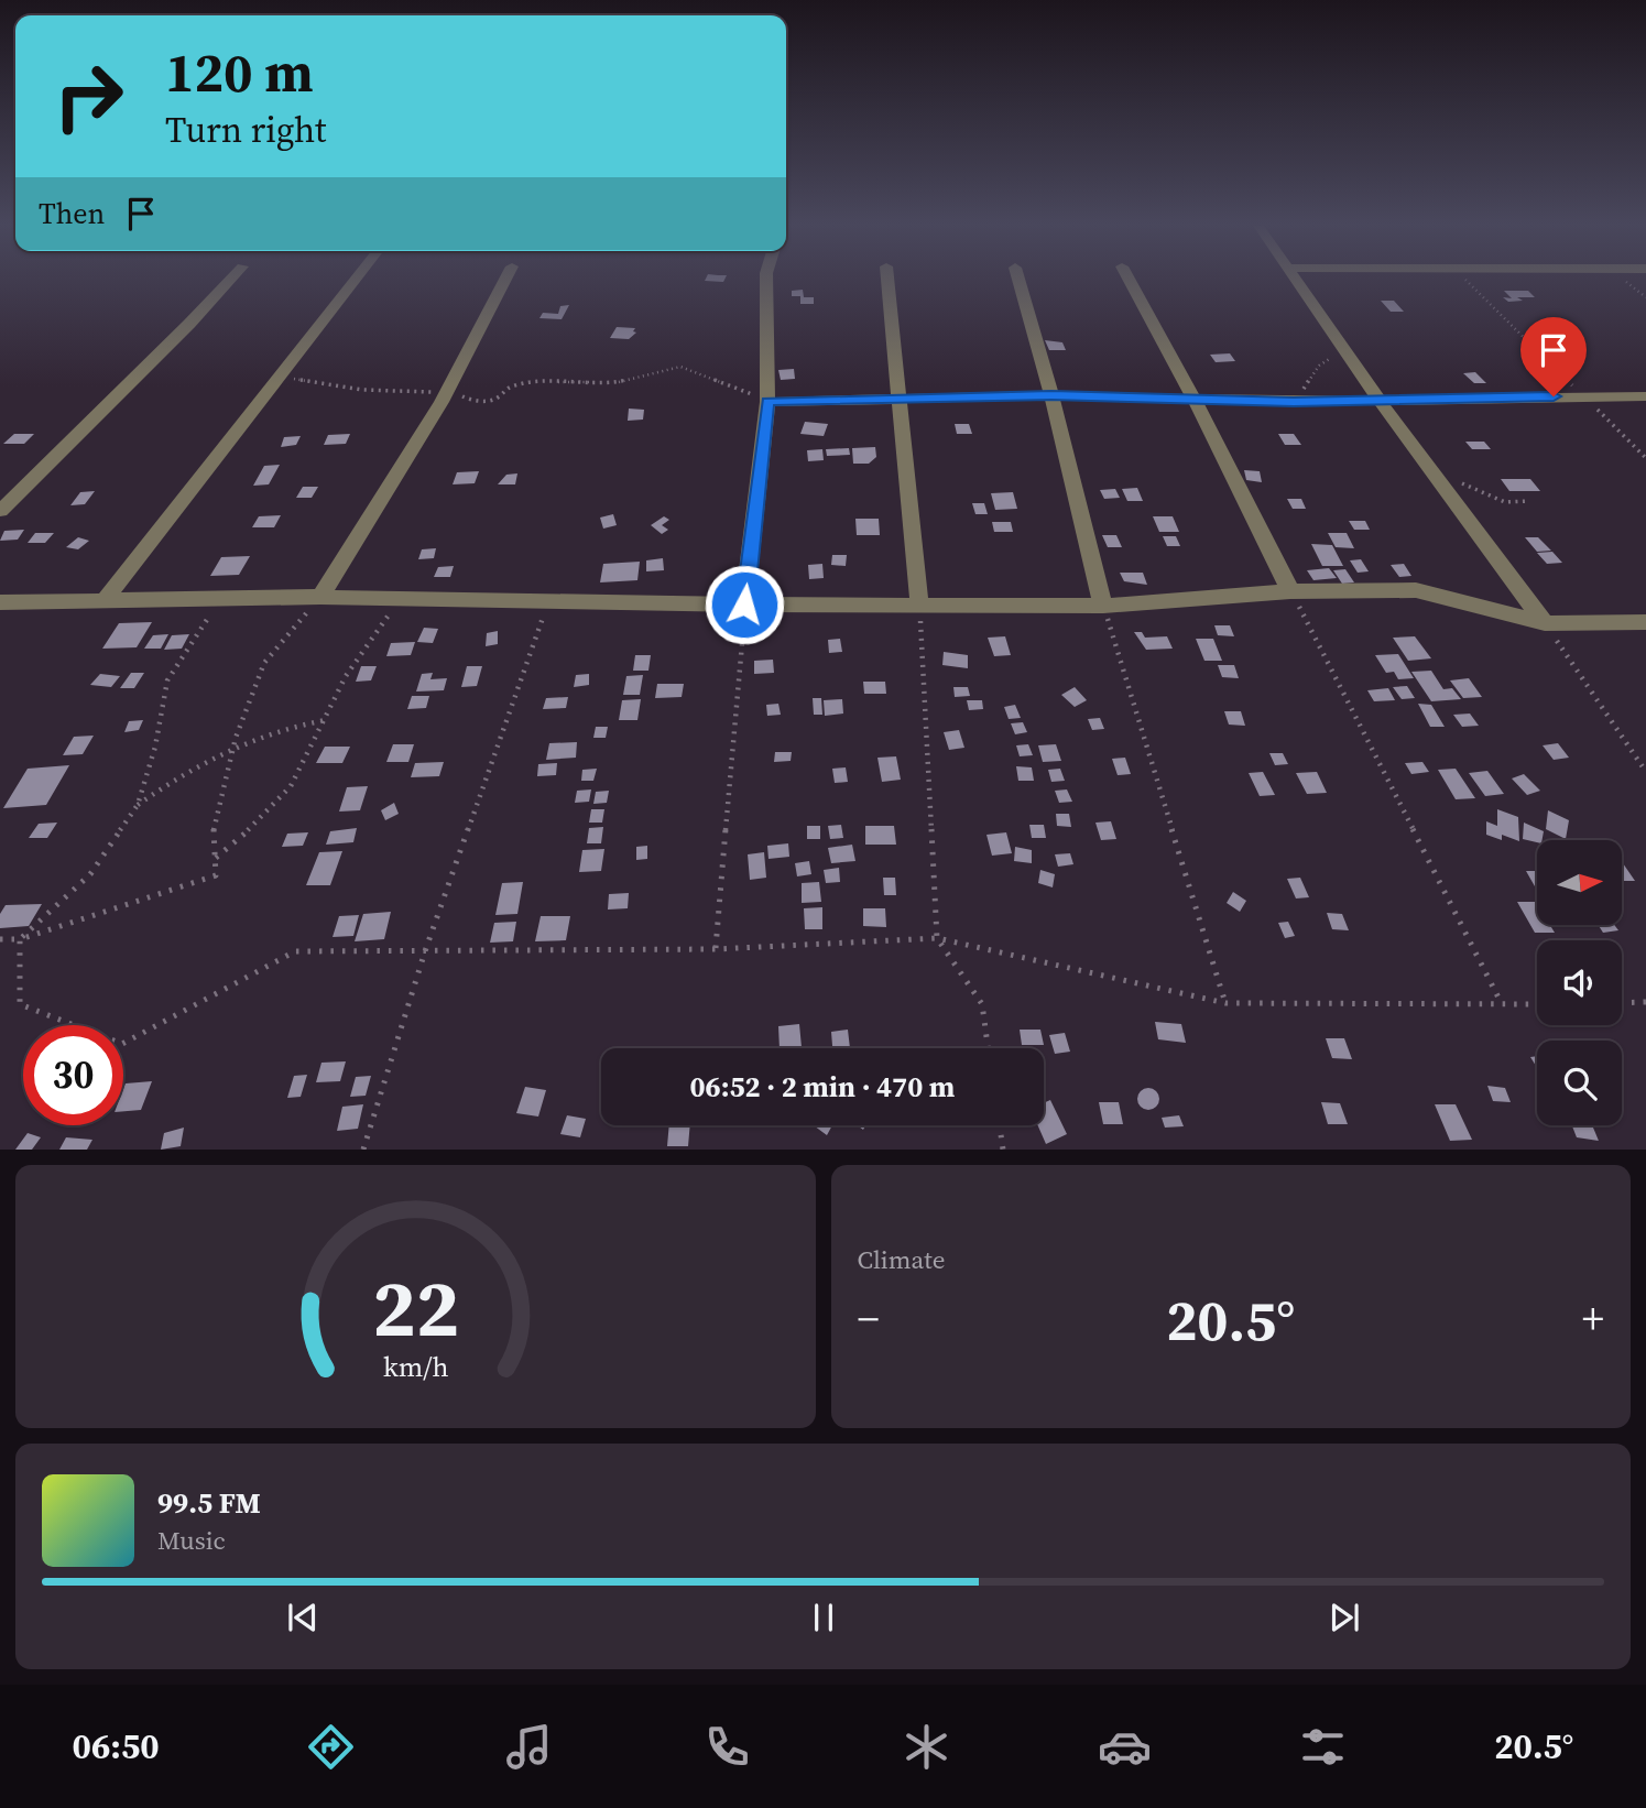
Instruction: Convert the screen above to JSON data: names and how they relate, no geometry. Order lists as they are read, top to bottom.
{
  "north": "right",
  "page": {
    "turn": ["120 m", "Turn right"],
    "then": "Then",
    "limit": "30",
    "trip": "06:52 · 2 min · 470 m",
    "tile": "Climate",
    "heat": ["−", "20.5°", "+"],
    "song": ["99.5 FM", "Music"],
    "tabs": ["06:50", "20.5°"],
    "gauge": ["22", "km/h"]
  }
}
